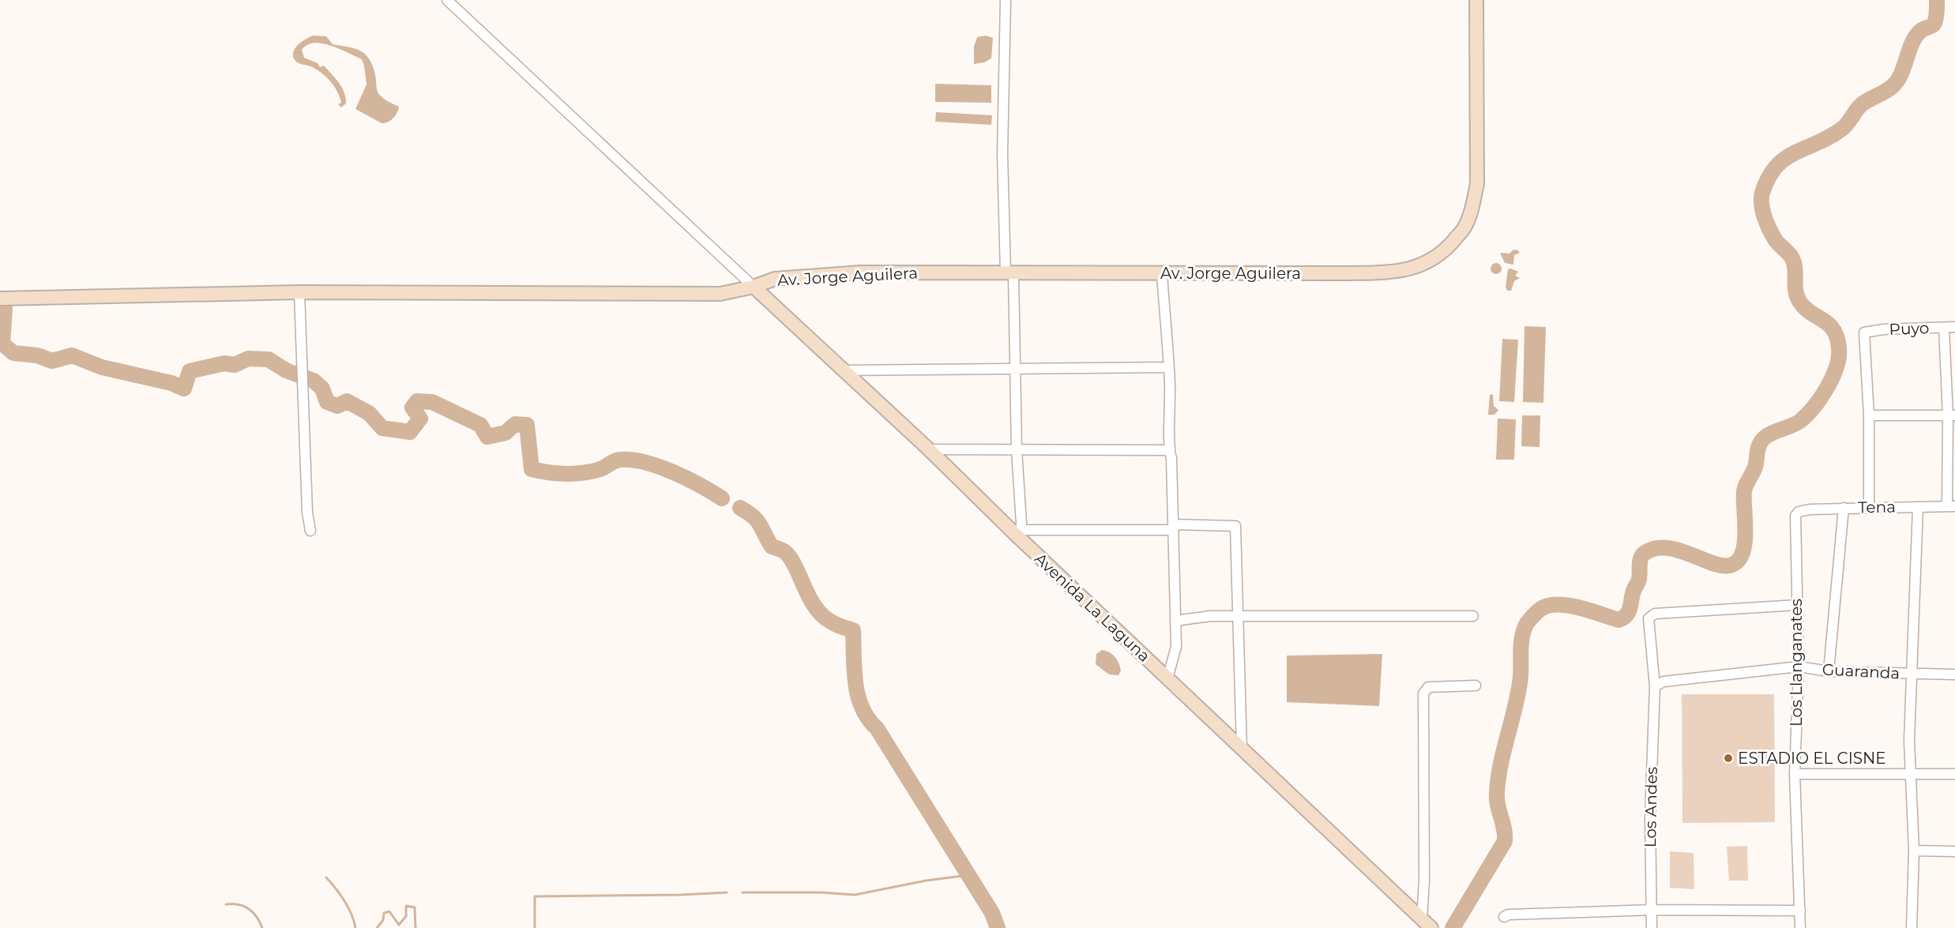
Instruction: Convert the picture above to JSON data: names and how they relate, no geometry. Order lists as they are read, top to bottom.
{
  "streets": {
    "street": [
      "Av. Jorge Aguilera",
      "Puyo",
      "Tena",
      "Avenida La Laguna",
      "Los Llanganates",
      "Guaranda",
      "Los Andes"
    ]
  },
  "crossings": [
    ["Av. Jorge Aguilera", "Avenida La Laguna"],
    ["Tena", "Los Llanganates"],
    ["Los Llanganates", "Guaranda"],
    ["Los Llanganates", "Los Andes"],
    ["Guaranda", "Los Andes"]
  ],
  "places": ["ESTADIO EL CISNE"]
}
